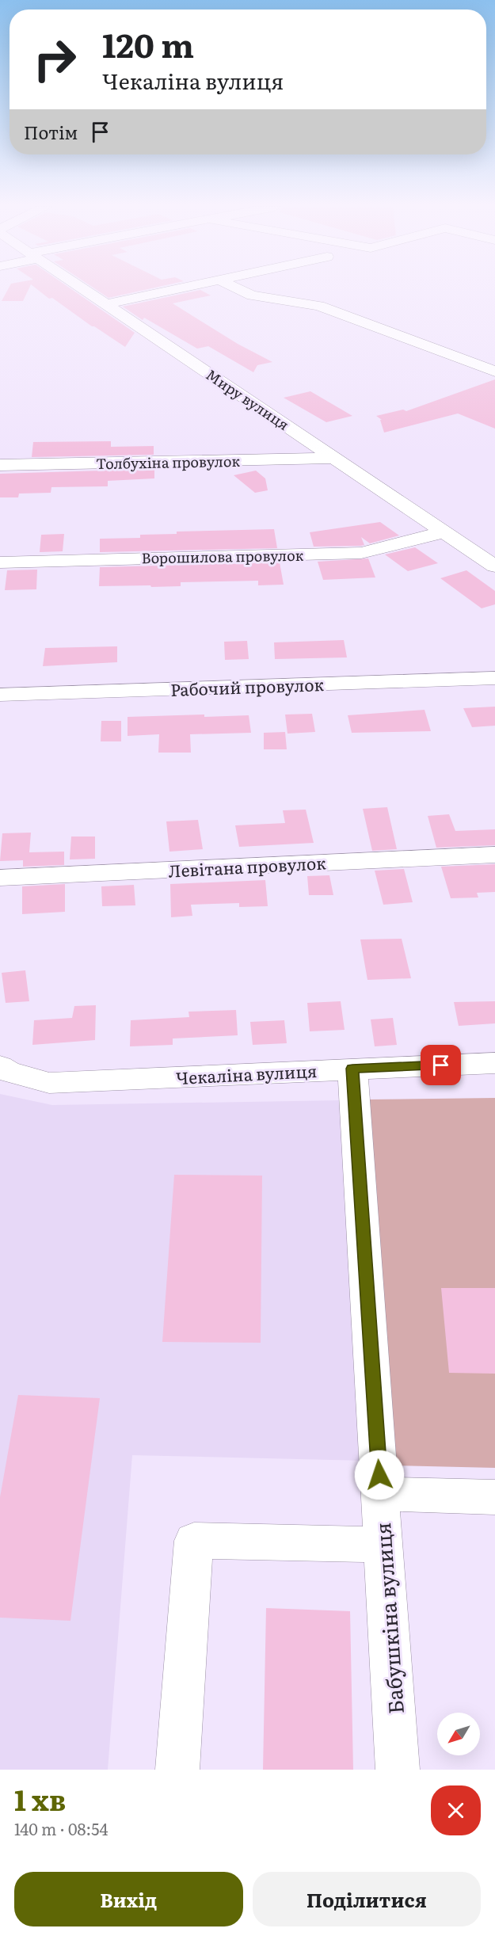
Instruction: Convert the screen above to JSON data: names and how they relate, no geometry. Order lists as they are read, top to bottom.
{
  "streets": {
    "street": [
      "Миру вулиця",
      "Толбухіна провулок",
      "Ворошилова провулок",
      "Рабочий провулок",
      "Левітана провулок",
      "Чекаліна вулиця",
      "Бабушкіна вулиця"
    ]
  },
  "crossings": [
    ["Миру вулиця", "Толбухіна провулок"],
    ["Миру вулиця", "Ворошилова провулок"],
    ["Чекаліна вулиця", "Бабушкіна вулиця"]
  ],
  "north": "bottom left",
  "page": {
    "turn": ["120 m", "Чекаліна вулиця"],
    "then": "Потім",
    "heading": ["1 хв", "140 m · 08:54"],
    "buttons": ["Вихід", "Поділитися"]
  }
}
